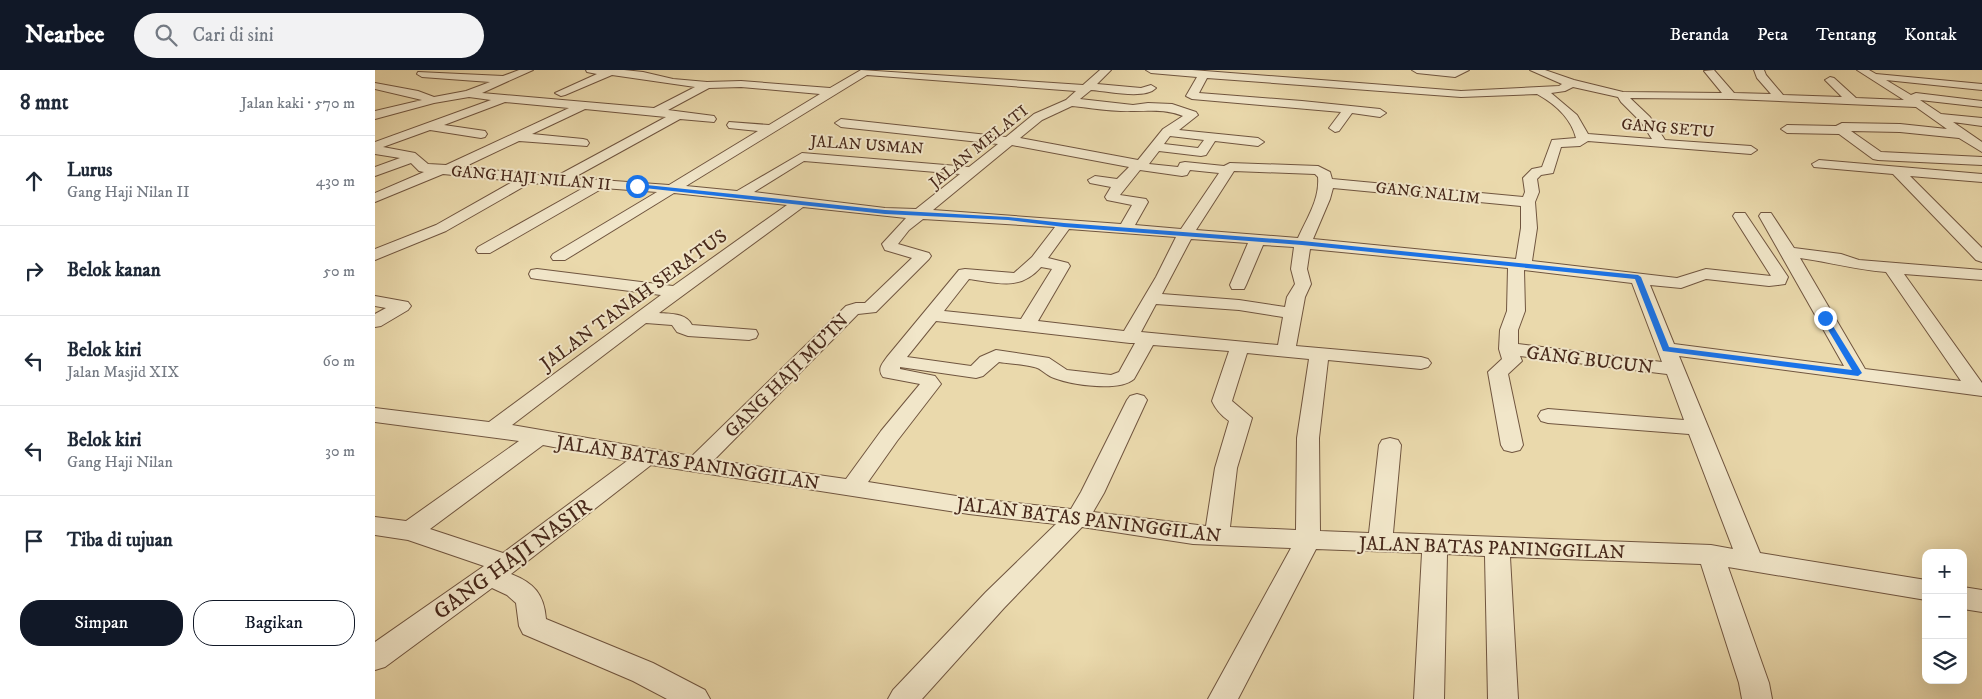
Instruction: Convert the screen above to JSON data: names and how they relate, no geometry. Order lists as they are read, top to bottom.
{
  "streets": {
    "street": [
      "GANG SETU",
      "JALAN USMAN",
      "JALAN MELATI",
      "GANG HAJI NILAN II",
      "GANG NALIM",
      "JALAN TANAH SERATUS",
      "GANG BUCUN",
      "GANG HAJI MU'IN",
      "JALAN BATAS PANINGGILAN",
      "GANG HAJI NASIR"
    ]
  },
  "crossings": [
    ["JALAN USMAN", "JALAN MELATI"],
    ["JALAN USMAN", "GANG HAJI NILAN II"],
    ["JALAN MELATI", "GANG HAJI NILAN II"],
    ["JALAN MELATI", "GANG HAJI MU'IN"],
    ["GANG HAJI NILAN II", "JALAN TANAH SERATUS"],
    ["JALAN TANAH SERATUS", "JALAN BATAS PANINGGILAN"],
    ["GANG HAJI MU'IN", "JALAN BATAS PANINGGILAN"],
    ["JALAN BATAS PANINGGILAN", "GANG HAJI NASIR"]
  ],
  "page": {
    "header": "Nearbee",
    "search": "Cari di sini",
    "nav": [
      "Beranda",
      "Peta",
      "Tentang",
      "Kontak"
    ],
    "heading": ["8 mnt", "Jalan kaki · 570 m"],
    "list": [
      ["Lurus", "Gang Haji Nilan II", "430 m"],
      ["Belok kanan", "50 m"],
      ["Belok kiri", "Jalan Masjid XIX", "60 m"],
      ["Belok kiri", "Gang Haji Nilan", "30 m"],
      "Tiba di tujuan"
    ],
    "map_buttons": ["+", "−"],
    "buttons": ["Simpan", "Bagikan"]
  }
}
